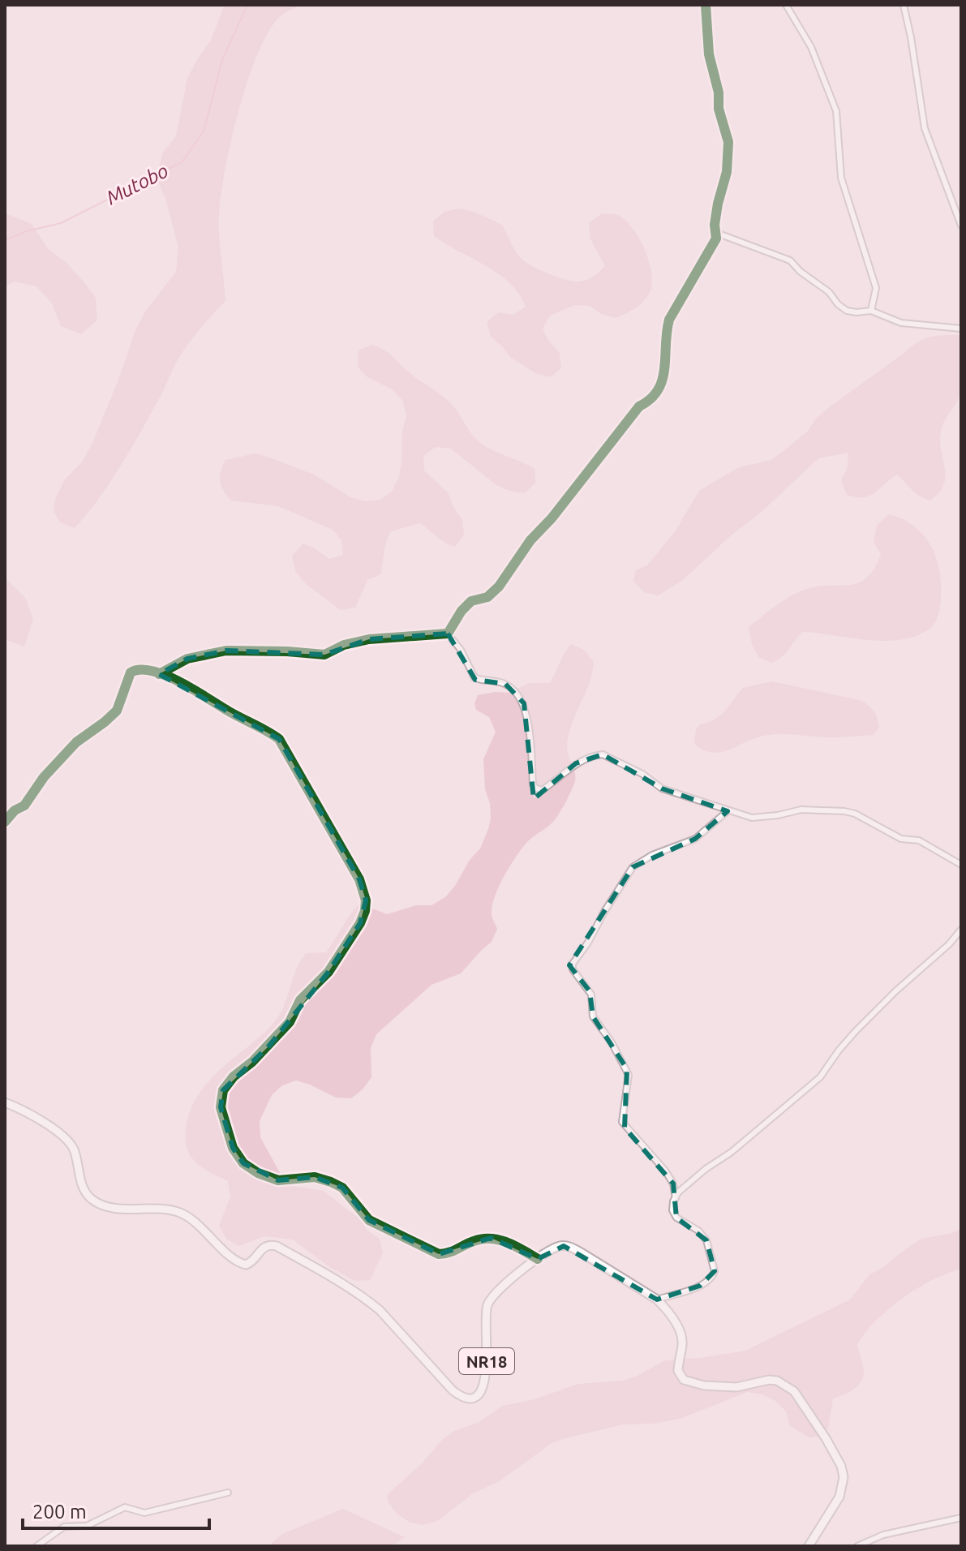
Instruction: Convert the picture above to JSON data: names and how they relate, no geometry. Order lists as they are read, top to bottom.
{
  "streets": {
    "main road": ["NR18"]
  },
  "water": ["Mutobo"],
  "scale_bar": "200 m"
}
